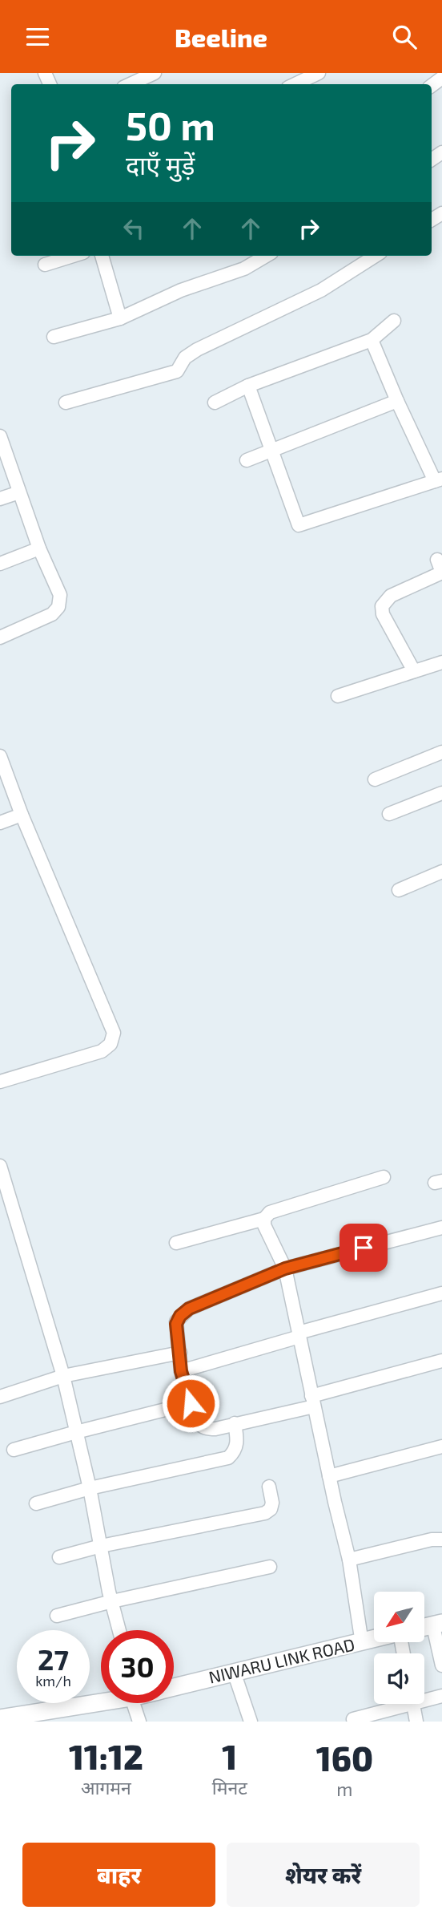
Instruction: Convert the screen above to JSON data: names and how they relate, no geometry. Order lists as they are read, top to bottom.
{
  "streets": {
    "street": ["NIWARU LINK ROAD"]
  },
  "north": "bottom left",
  "page": {
    "header": "Beeline",
    "turn": ["50 m", "दाएँ मुड़ें"],
    "speed": "27 km/h",
    "limit": "30",
    "eta": [
      "11:12",
      "आगमन",
      "1",
      "मिनट",
      "160",
      "m"
    ],
    "buttons": ["बाहर", "शेयर करें"]
  }
}
